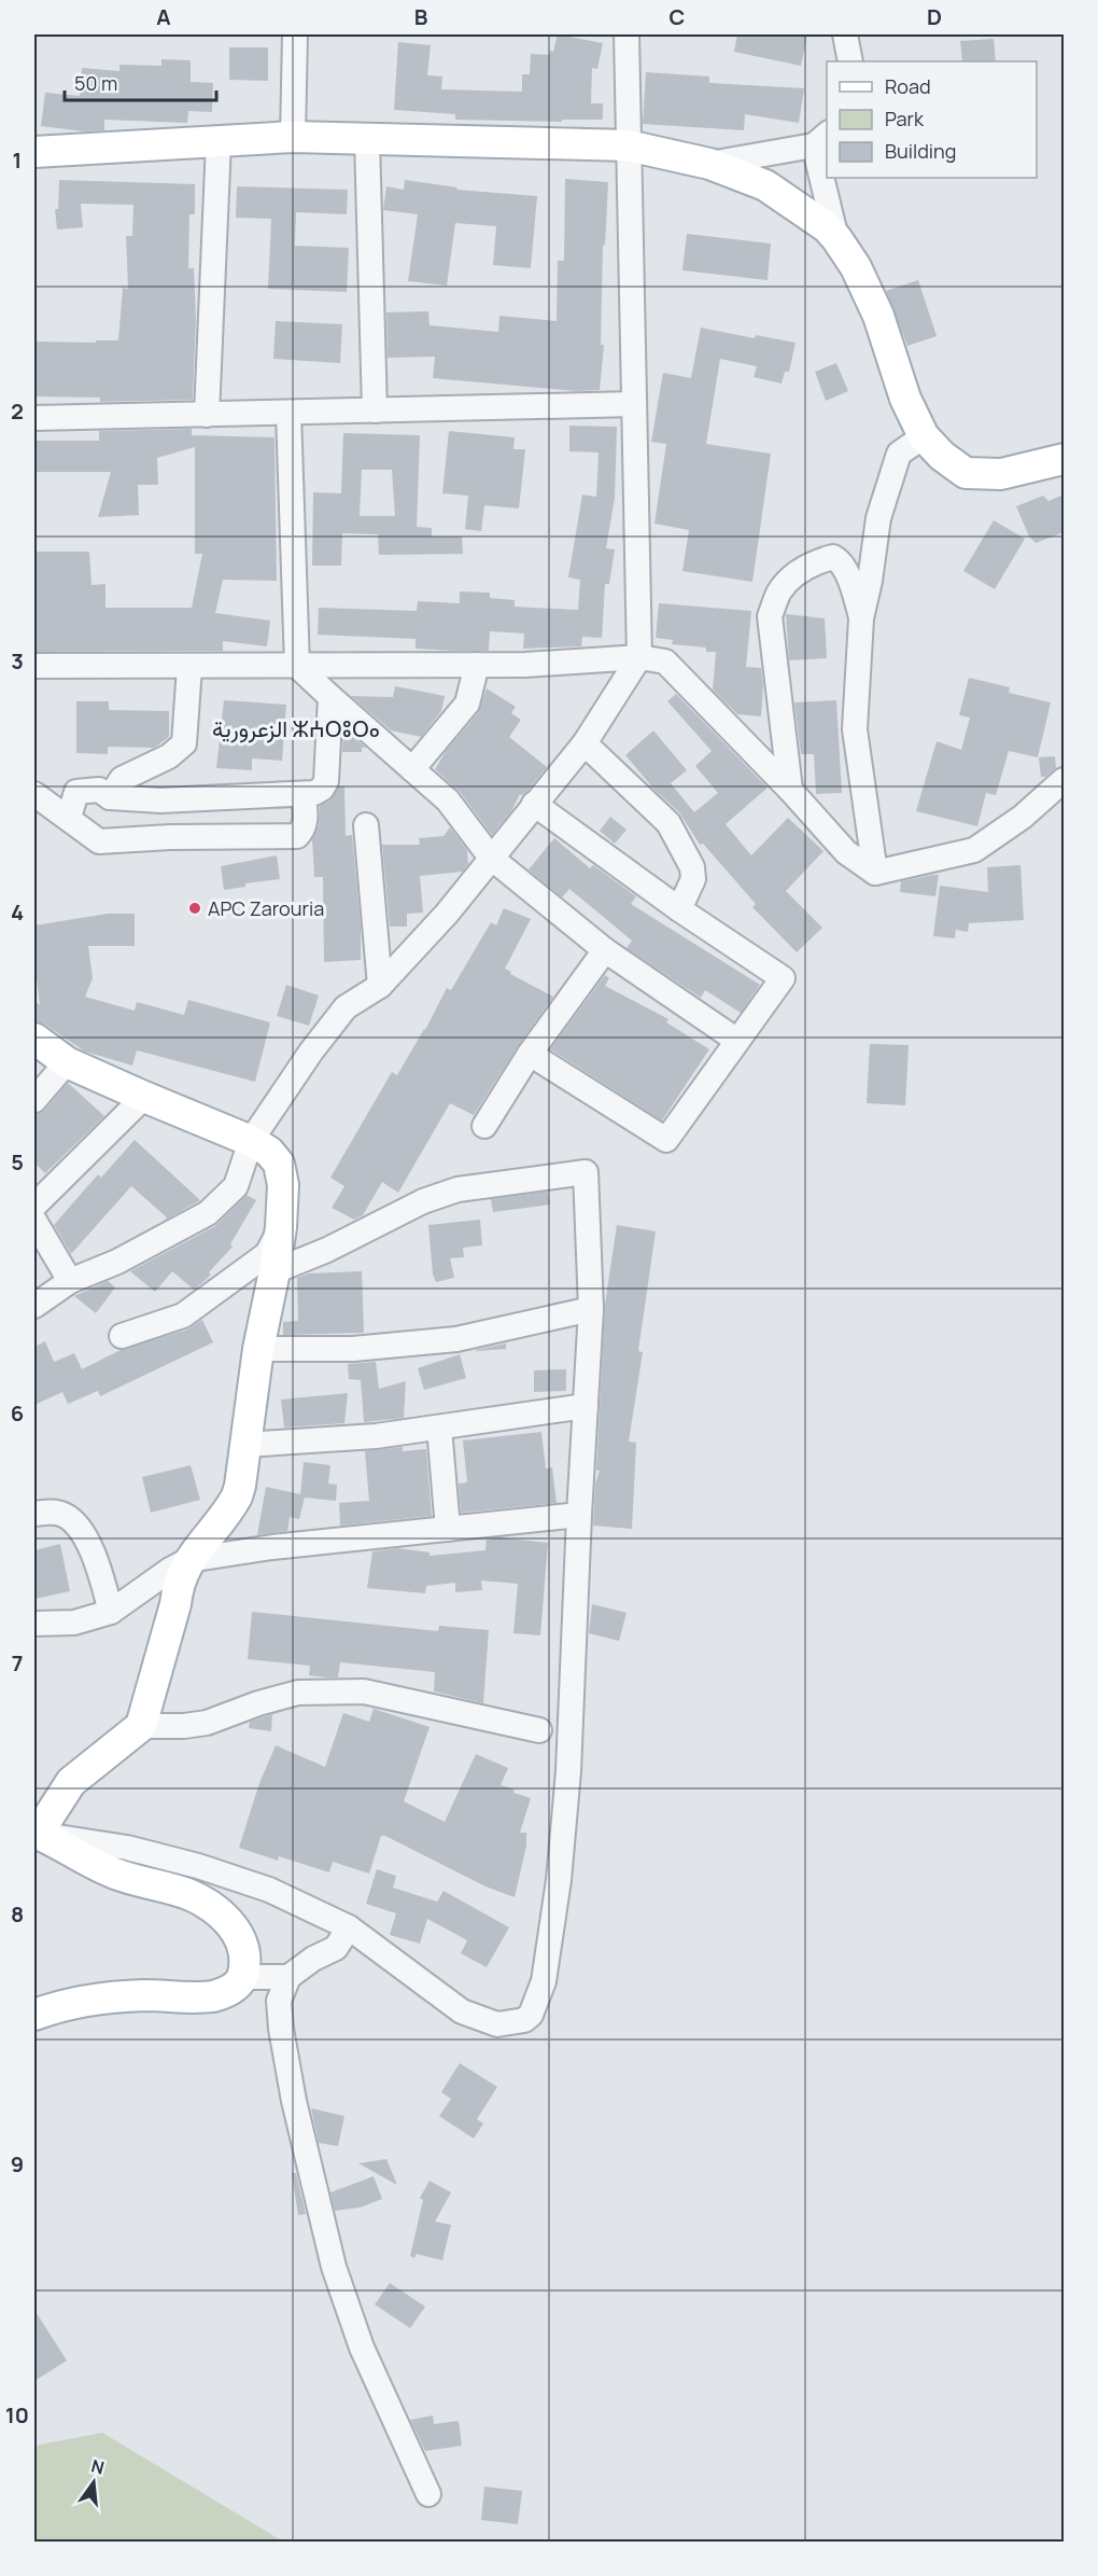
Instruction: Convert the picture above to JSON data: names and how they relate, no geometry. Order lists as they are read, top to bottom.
{
  "districts": ["الزعرورية ⵣⵄⵔⵓⵔⴰ"],
  "places": ["APC Zarouria"],
  "legend": ["Road", "Park", "Building"],
  "scale_bar": "50 m",
  "north": "top",
  "grid": {
    "columns": [
      "A",
      "B",
      "C",
      "D"
    ],
    "rows": [
      "1",
      "2",
      "3",
      "4",
      "5",
      "6",
      "7",
      "8",
      "9",
      "10"
    ]
  }
}
